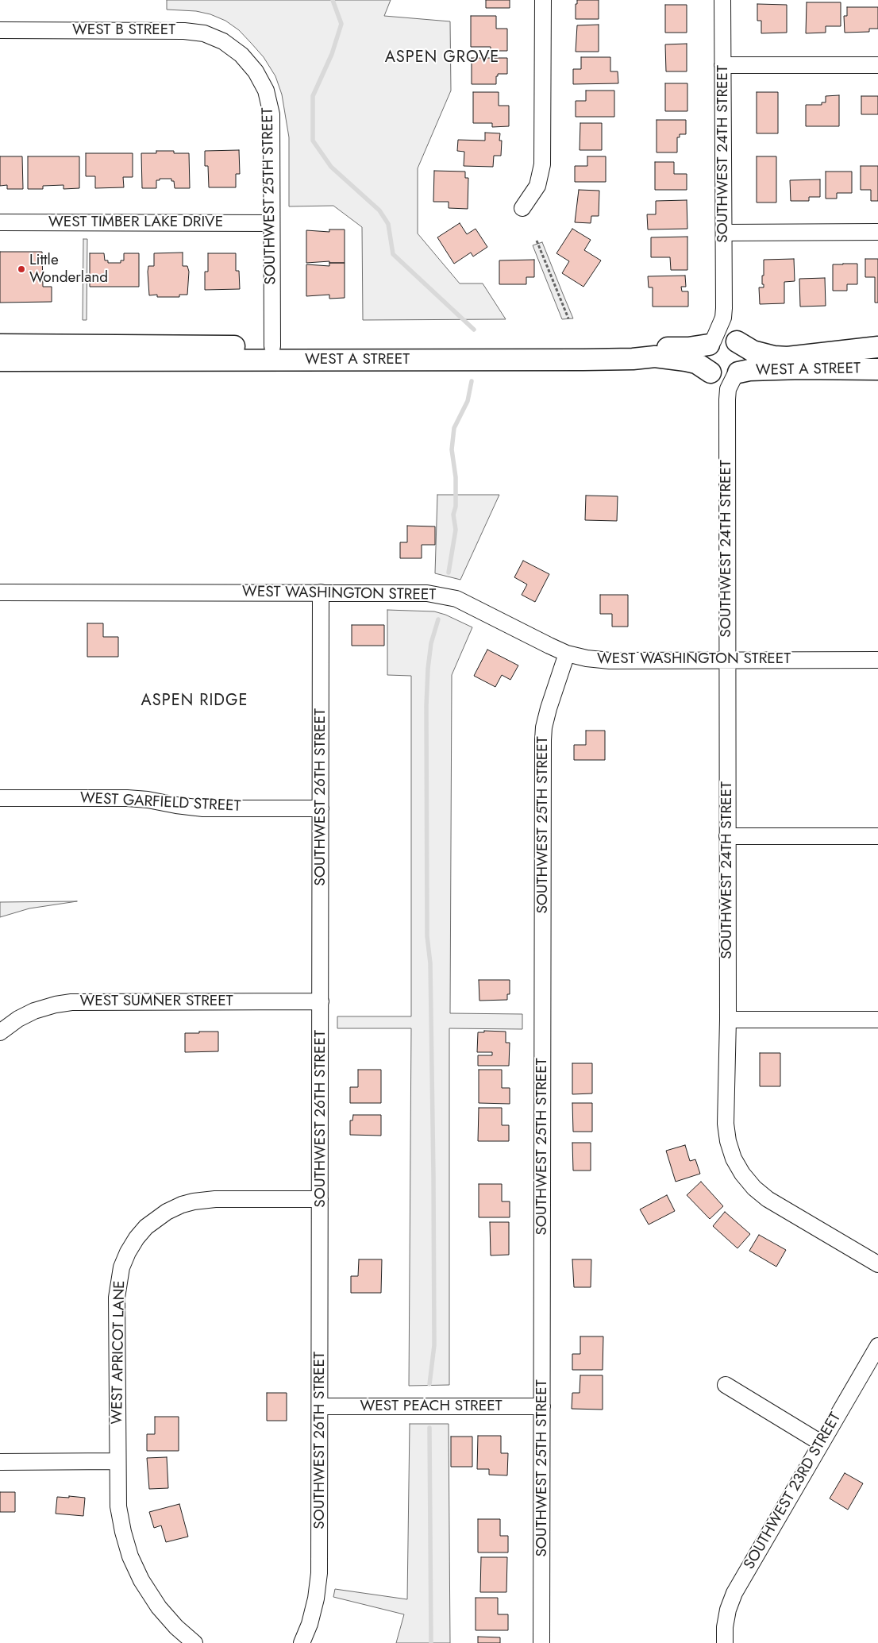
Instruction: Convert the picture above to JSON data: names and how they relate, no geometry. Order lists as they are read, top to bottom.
{
  "streets": {
    "main road": ["WEST A STREET"],
    "street": [
      "WEST B STREET",
      "SOUTHWEST 24TH STREET",
      "SOUTHWEST 25TH STREET",
      "WEST TIMBER LAKE DRIVE",
      "WEST WASHINGTON STREET",
      "SOUTHWEST 26TH STREET",
      "WEST GARFIELD STREET",
      "WEST SUMNER STREET",
      "WEST APRICOT LANE",
      "WEST PEACH STREET",
      "SOUTHWEST 23RD STREET"
    ]
  },
  "crossings": [
    ["WEST B STREET", "SOUTHWEST 25TH STREET"],
    ["SOUTHWEST 24TH STREET", "WEST A STREET"],
    ["SOUTHWEST 24TH STREET", "WEST WASHINGTON STREET"],
    ["SOUTHWEST 25TH STREET", "WEST TIMBER LAKE DRIVE"],
    ["SOUTHWEST 25TH STREET", "WEST A STREET"],
    ["SOUTHWEST 25TH STREET", "WEST WASHINGTON STREET"],
    ["SOUTHWEST 25TH STREET", "WEST PEACH STREET"],
    ["WEST WASHINGTON STREET", "SOUTHWEST 26TH STREET"],
    ["SOUTHWEST 26TH STREET", "WEST GARFIELD STREET"],
    ["SOUTHWEST 26TH STREET", "WEST SUMNER STREET"],
    ["SOUTHWEST 26TH STREET", "WEST APRICOT LANE"],
    ["SOUTHWEST 26TH STREET", "WEST PEACH STREET"]
  ],
  "districts": ["ASPEN GROVE", "ASPEN RIDGE"],
  "places": ["Little Wonderland"]
}
